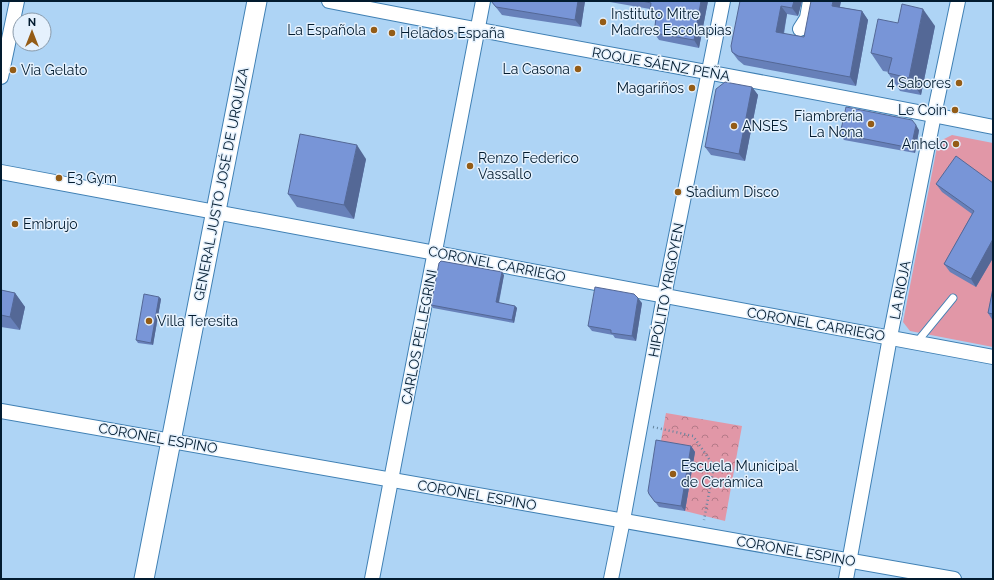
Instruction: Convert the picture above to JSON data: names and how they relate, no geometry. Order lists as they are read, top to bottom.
{
  "streets": {
    "street": [
      "ROQUE SÁENZ PEÑA",
      "GENERAL JUSTO JOSÉ DE URQUIZA",
      "CORONEL CARRIEGO",
      "HIPÓLITO YRIGOYEN",
      "LA RIOJA",
      "CARLOS PELLEGRINI",
      "CORONEL ESPINO"
    ]
  },
  "crossings": [
    ["ROQUE SÁENZ PEÑA", "HIPÓLITO YRIGOYEN"],
    ["ROQUE SÁENZ PEÑA", "LA RIOJA"],
    ["ROQUE SÁENZ PEÑA", "CARLOS PELLEGRINI"],
    ["GENERAL JUSTO JOSÉ DE URQUIZA", "CORONEL CARRIEGO"],
    ["GENERAL JUSTO JOSÉ DE URQUIZA", "CORONEL ESPINO"],
    ["CORONEL CARRIEGO", "HIPÓLITO YRIGOYEN"],
    ["CORONEL CARRIEGO", "LA RIOJA"],
    ["CORONEL CARRIEGO", "CARLOS PELLEGRINI"],
    ["HIPÓLITO YRIGOYEN", "CORONEL ESPINO"],
    ["LA RIOJA", "CORONEL ESPINO"],
    ["CARLOS PELLEGRINI", "CORONEL ESPINO"]
  ],
  "places": [
    "Instituto Mitre Madres Escolapias",
    "La Española",
    "Helados España",
    "La Casona",
    "Via Gelato",
    "4 Sabores",
    "Magariños",
    "Le Coin",
    "Fiambreria La Nona",
    "ANSES",
    "Anhelo",
    "Renzo Federico Vassallo",
    "E3 Gym",
    "Stadium Disco",
    "Embrujo",
    "Villa Teresita",
    "Escuela Municipal de Cerámica"
  ],
  "north": "top"
}
